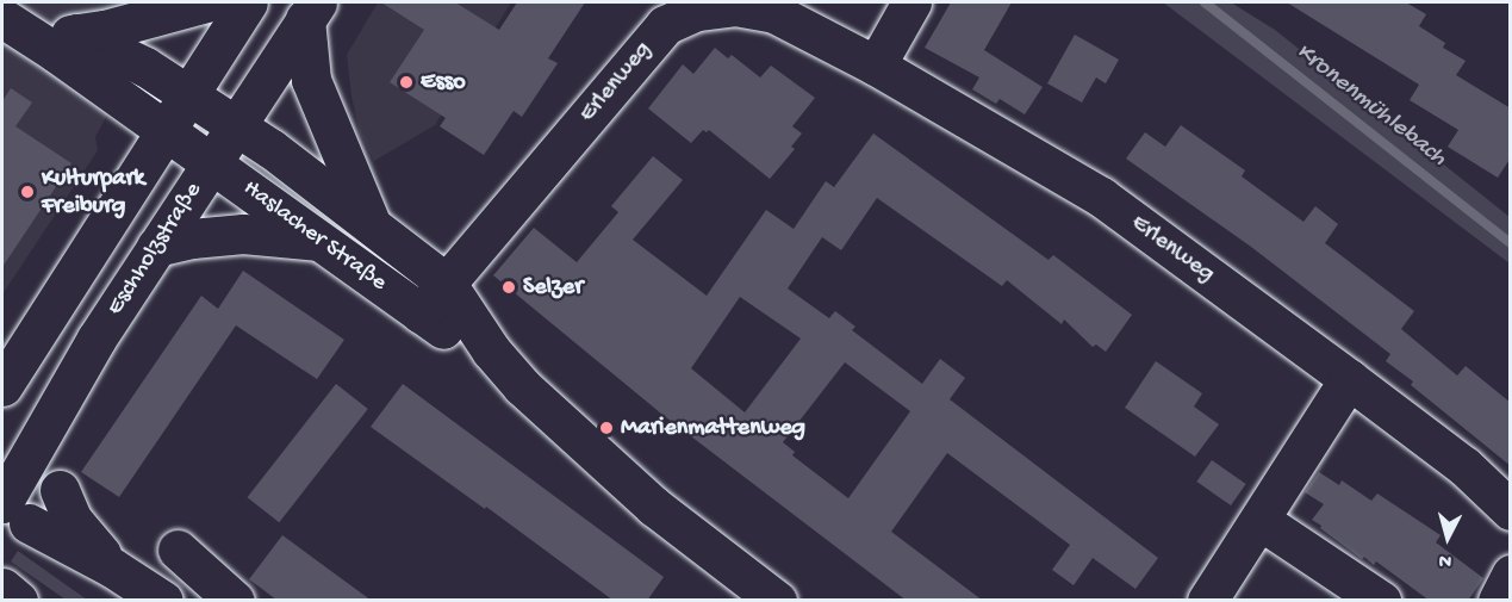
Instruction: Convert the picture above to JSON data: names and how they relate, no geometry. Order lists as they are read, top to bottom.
{
  "streets": {
    "main road": ["Erlenweg", "Haslacher Straße", "Eschholzstraße"]
  },
  "crossings": [
    ["Erlenweg", "Haslacher Straße"],
    ["Haslacher Straße", "Eschholzstraße"]
  ],
  "water": ["Kronenmühlebach"],
  "places": [
    "Esso",
    "Kulturpark Freiburg",
    "Selzer",
    "Marienmattenweg"
  ],
  "north": "bottom"
}
